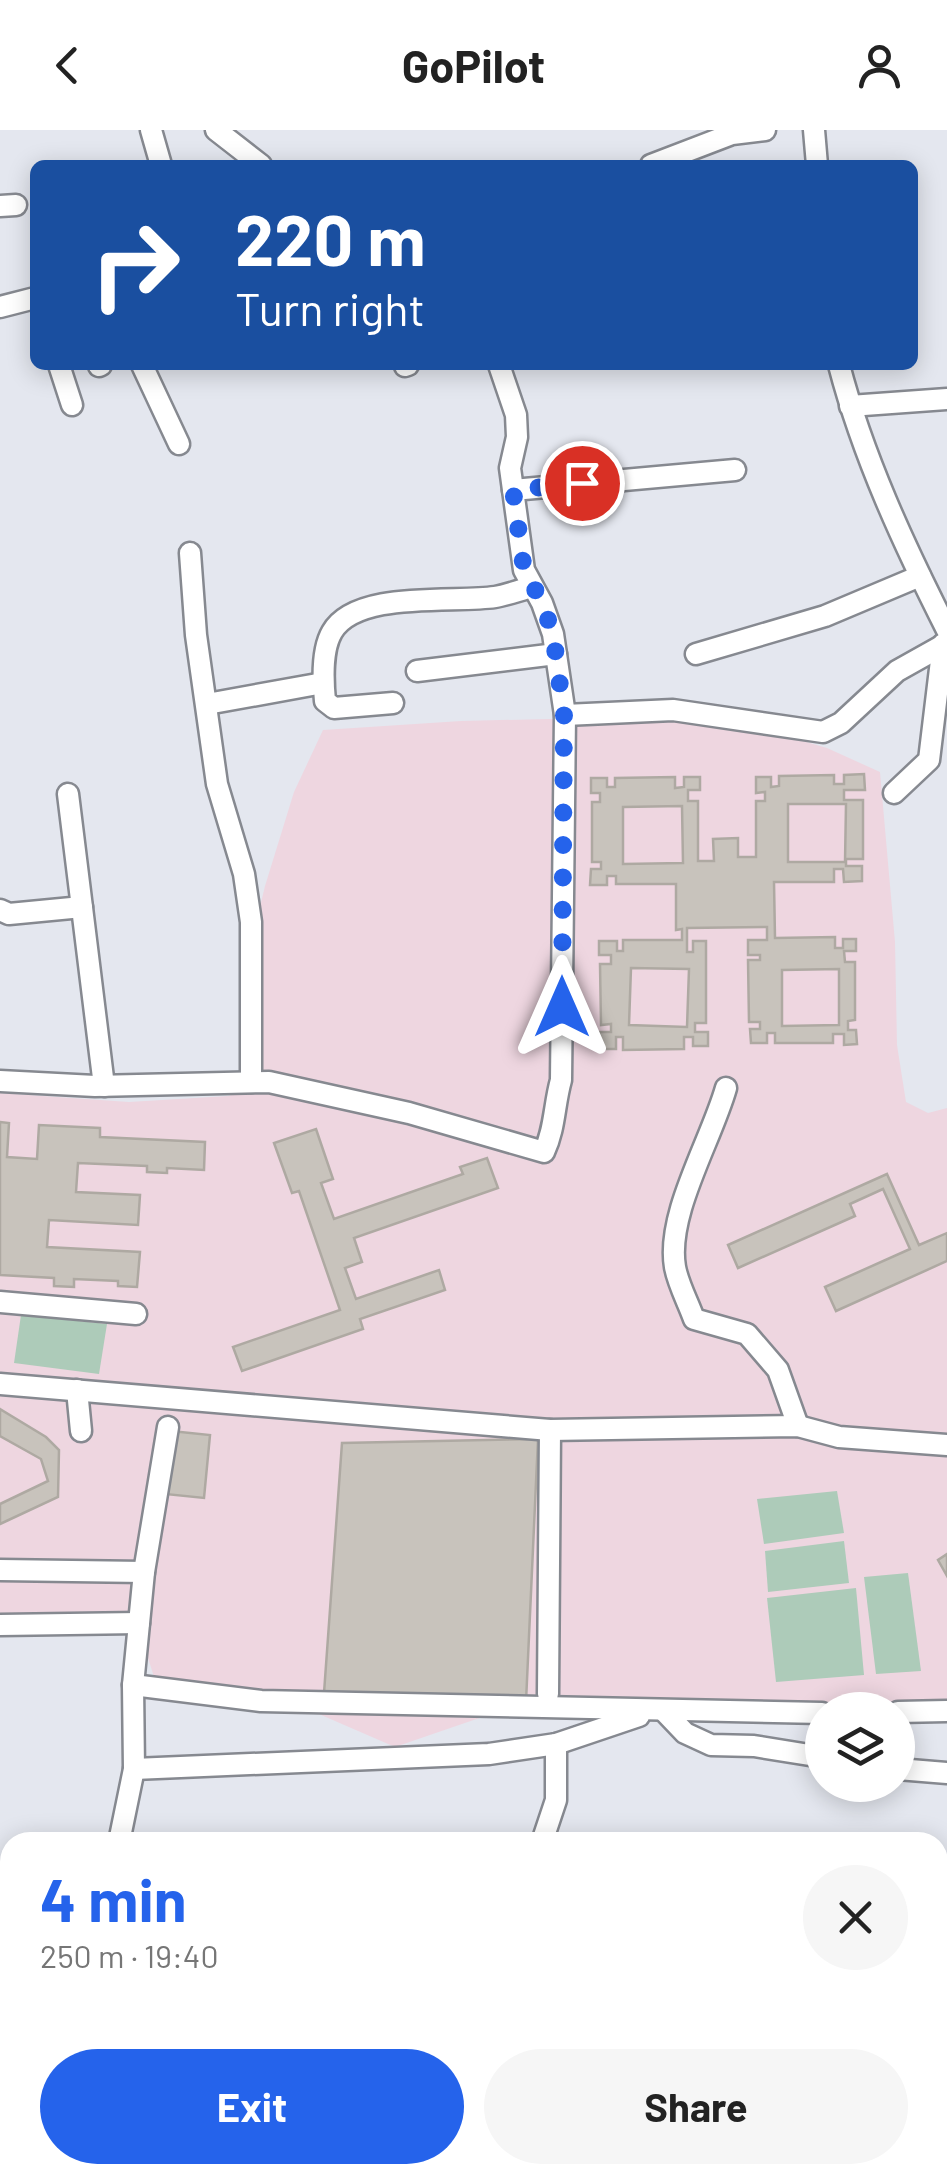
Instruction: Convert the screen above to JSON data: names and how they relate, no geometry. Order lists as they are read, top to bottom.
{
  "page": {
    "header": "GoPilot",
    "turn": ["220 m", "Turn right"],
    "heading": ["4 min", "250 m · 19:40"],
    "buttons": ["Exit", "Share"]
  }
}
